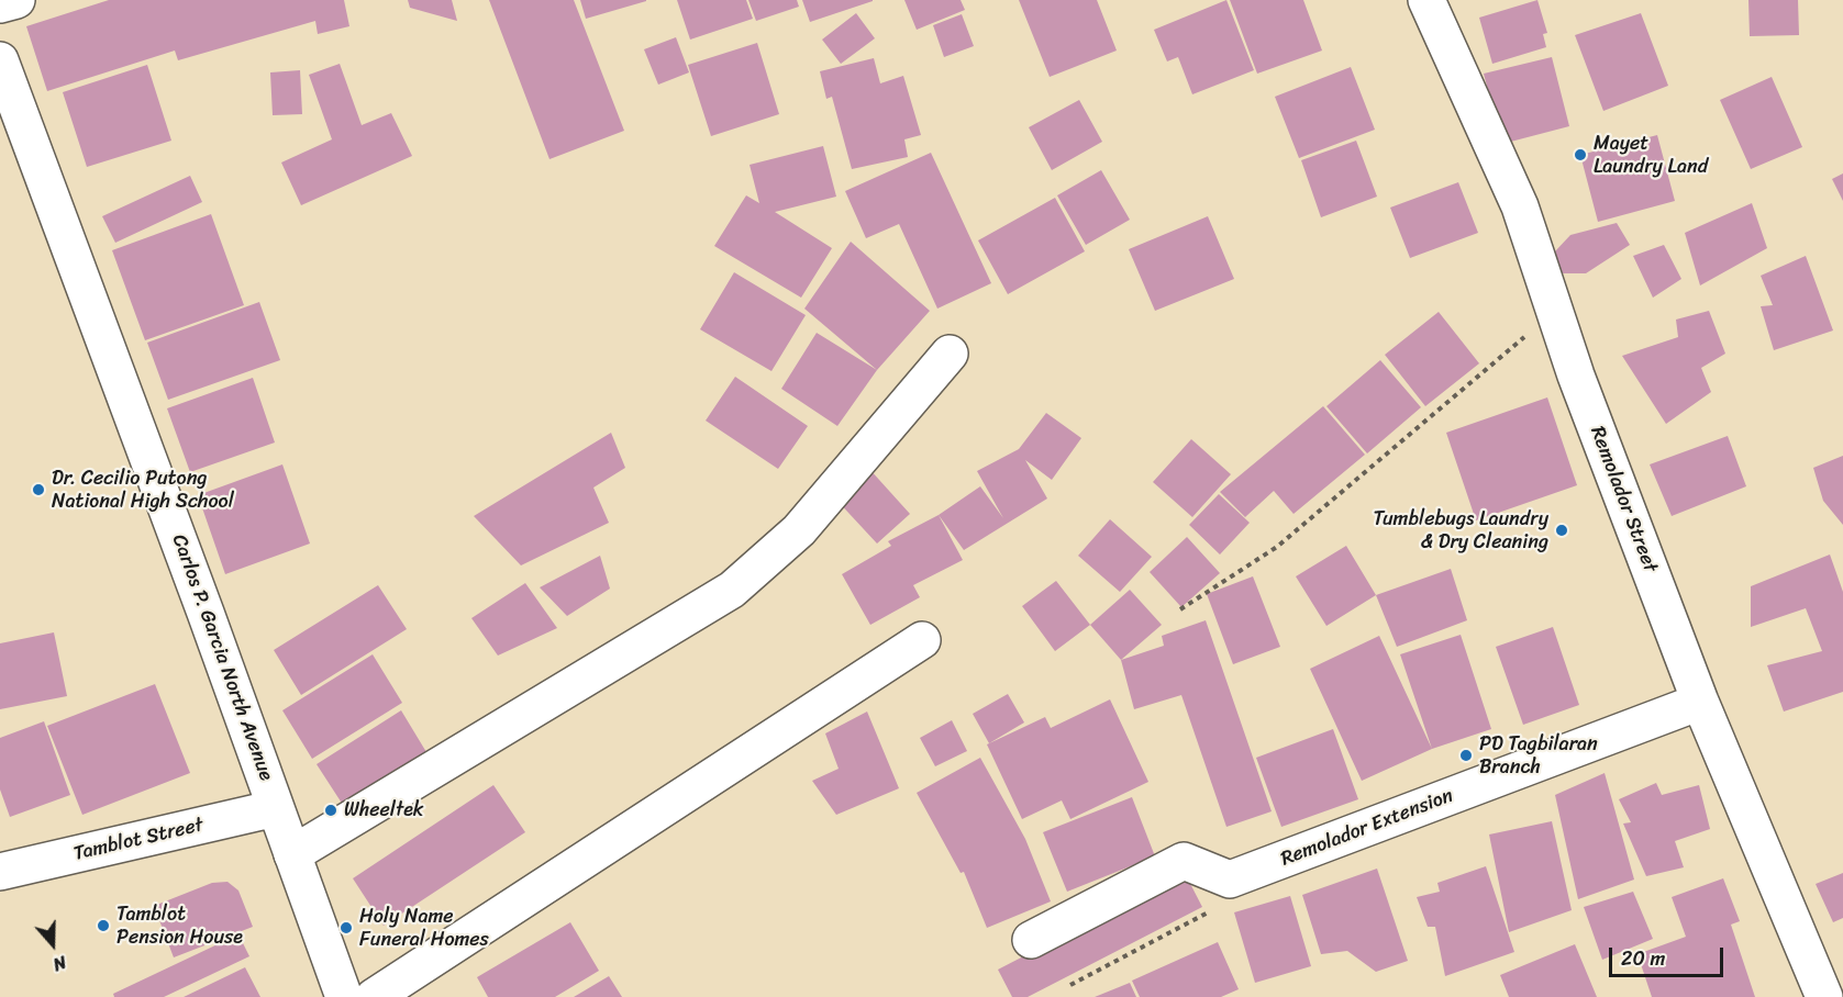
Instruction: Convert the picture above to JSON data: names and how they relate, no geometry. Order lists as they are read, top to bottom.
{
  "streets": {
    "street": [
      "Remolador Street",
      "Carlos P. Garcia North Avenue",
      "Remolador Extension",
      "Tamblot Street"
    ]
  },
  "crossings": [
    ["Remolador Street", "Remolador Extension"],
    ["Carlos P. Garcia North Avenue", "Tamblot Street"]
  ],
  "places": [
    "Mayet Laundry Land",
    "Dr. Cecilio Putong National High School",
    "Tumblebugs Laundry & Dry Cleaning",
    "PD Tagbilaran Branch",
    "Wheeltek",
    "Tamblot Pension House",
    "Holy Name Funeral Homes"
  ],
  "scale_bar": "20 m",
  "north": "bottom"
}
